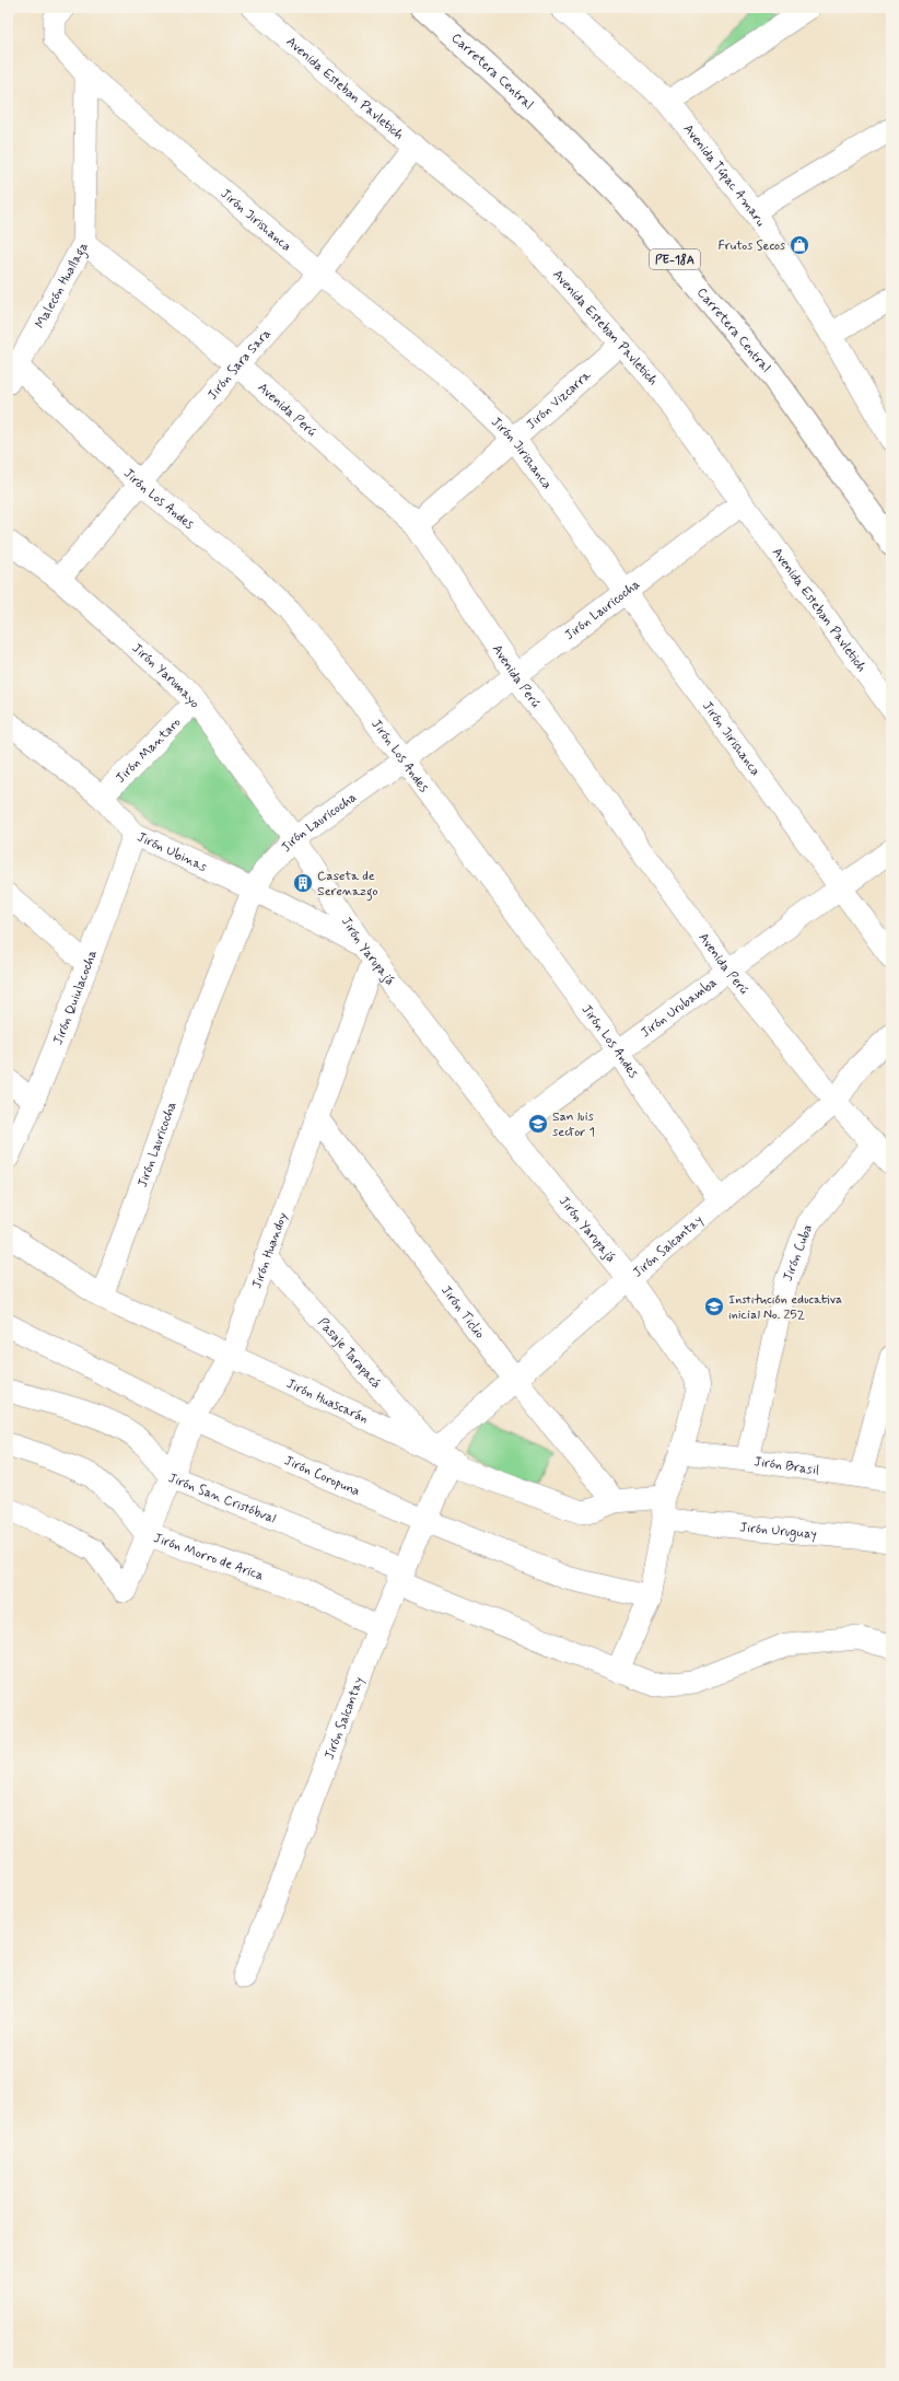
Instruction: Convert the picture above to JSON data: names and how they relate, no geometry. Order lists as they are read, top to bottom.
{
  "streets": {
    "highway": ["Carretera Central", "PE-18A"],
    "street": [
      "Avenida Esteban Pavletich",
      "Avenida Túpac Amaru",
      "Jirón Jirishanca",
      "Malecón Huallaga",
      "Jirón Sara Sara",
      "Jirón Vizcarra",
      "Avenida Perú",
      "Jirón Los Andes",
      "Jirón Lauricocha",
      "Jirón Yarumayo",
      "Jirón Mantaro",
      "Jirón Ubinas",
      "Jirón Yarupajá",
      "Jirón Quiulacocha",
      "Jirón Urubamba",
      "Jirón Salcantay",
      "Jirón Huandoy",
      "Jirón Cuba",
      "Jirón Ticlio",
      "Pasaje Tarapacá",
      "Jirón Huascarán",
      "Jirón Brasil",
      "Jirón Coropuna",
      "Jirón San Cristóbval",
      "Jirón Uruguay",
      "Jirón Morro de Arica"
    ]
  },
  "crossings": [
    ["Avenida Esteban Pavletich", "Jirón Sara Sara"],
    ["Avenida Esteban Pavletich", "Jirón Vizcarra"],
    ["Avenida Esteban Pavletich", "Jirón Lauricocha"],
    ["Jirón Jirishanca", "Malecón Huallaga"],
    ["Jirón Jirishanca", "Jirón Sara Sara"],
    ["Jirón Jirishanca", "Jirón Vizcarra"],
    ["Jirón Jirishanca", "Jirón Lauricocha"],
    ["Jirón Jirishanca", "Jirón Urubamba"],
    ["Malecón Huallaga", "Avenida Perú"],
    ["Malecón Huallaga", "Jirón Los Andes"],
    ["Jirón Sara Sara", "Avenida Perú"],
    ["Jirón Sara Sara", "Jirón Los Andes"],
    ["Jirón Sara Sara", "Jirón Yarumayo"],
    ["Jirón Vizcarra", "Avenida Perú"],
    ["Avenida Perú", "Jirón Lauricocha"],
    ["Avenida Perú", "Jirón Urubamba"],
    ["Avenida Perú", "Jirón Salcantay"],
    ["Avenida Perú", "Jirón Cuba"],
    ["Jirón Los Andes", "Jirón Lauricocha"],
    ["Jirón Los Andes", "Jirón Urubamba"],
    ["Jirón Los Andes", "Jirón Salcantay"],
    ["Jirón Lauricocha", "Jirón Yarumayo"],
    ["Jirón Lauricocha", "Jirón Ubinas"],
    ["Jirón Lauricocha", "Jirón Yarupajá"],
    ["Jirón Lauricocha", "Jirón Huascarán"],
    ["Jirón Yarumayo", "Jirón Mantaro"],
    ["Jirón Yarumayo", "Jirón Yarupajá"],
    ["Jirón Mantaro", "Jirón Ubinas"],
    ["Jirón Ubinas", "Jirón Yarupajá"],
    ["Jirón Ubinas", "Jirón Quiulacocha"],
    ["Jirón Ubinas", "Jirón Huandoy"],
    ["Jirón Yarupajá", "Jirón Urubamba"],
    ["Jirón Yarupajá", "Jirón Salcantay"],
    ["Jirón Yarupajá", "Jirón Huandoy"],
    ["Jirón Yarupajá", "Jirón Huascarán"],
    ["Jirón Yarupajá", "Jirón Brasil"],
    ["Jirón Yarupajá", "Jirón Coropuna"],
    ["Jirón Yarupajá", "Jirón San Cristóbval"],
    ["Jirón Yarupajá", "Jirón Uruguay"],
    ["Jirón Salcantay", "Jirón Ticlio"],
    ["Jirón Salcantay", "Pasaje Tarapacá"],
    ["Jirón Salcantay", "Jirón Huascarán"],
    ["Jirón Salcantay", "Jirón Coropuna"],
    ["Jirón Salcantay", "Jirón San Cristóbval"],
    ["Jirón Salcantay", "Jirón Morro de Arica"],
    ["Jirón Huandoy", "Jirón Ticlio"],
    ["Jirón Huandoy", "Pasaje Tarapacá"],
    ["Jirón Huandoy", "Jirón Huascarán"],
    ["Jirón Huandoy", "Jirón Coropuna"],
    ["Jirón Huandoy", "Jirón San Cristóbval"],
    ["Jirón Huandoy", "Jirón Morro de Arica"],
    ["Jirón Cuba", "Jirón Brasil"],
    ["Jirón Ticlio", "Jirón Huascarán"],
    ["Pasaje Tarapacá", "Jirón Huascarán"],
    ["Jirón Huascarán", "Jirón Uruguay"]
  ],
  "places": {
    "shop": ["Frutos Secos"],
    "building": ["Caseta de Serenazgo"],
    "school or university": ["San luis sector 1", "Institución educativa inicial No. 252"]
  }
}
